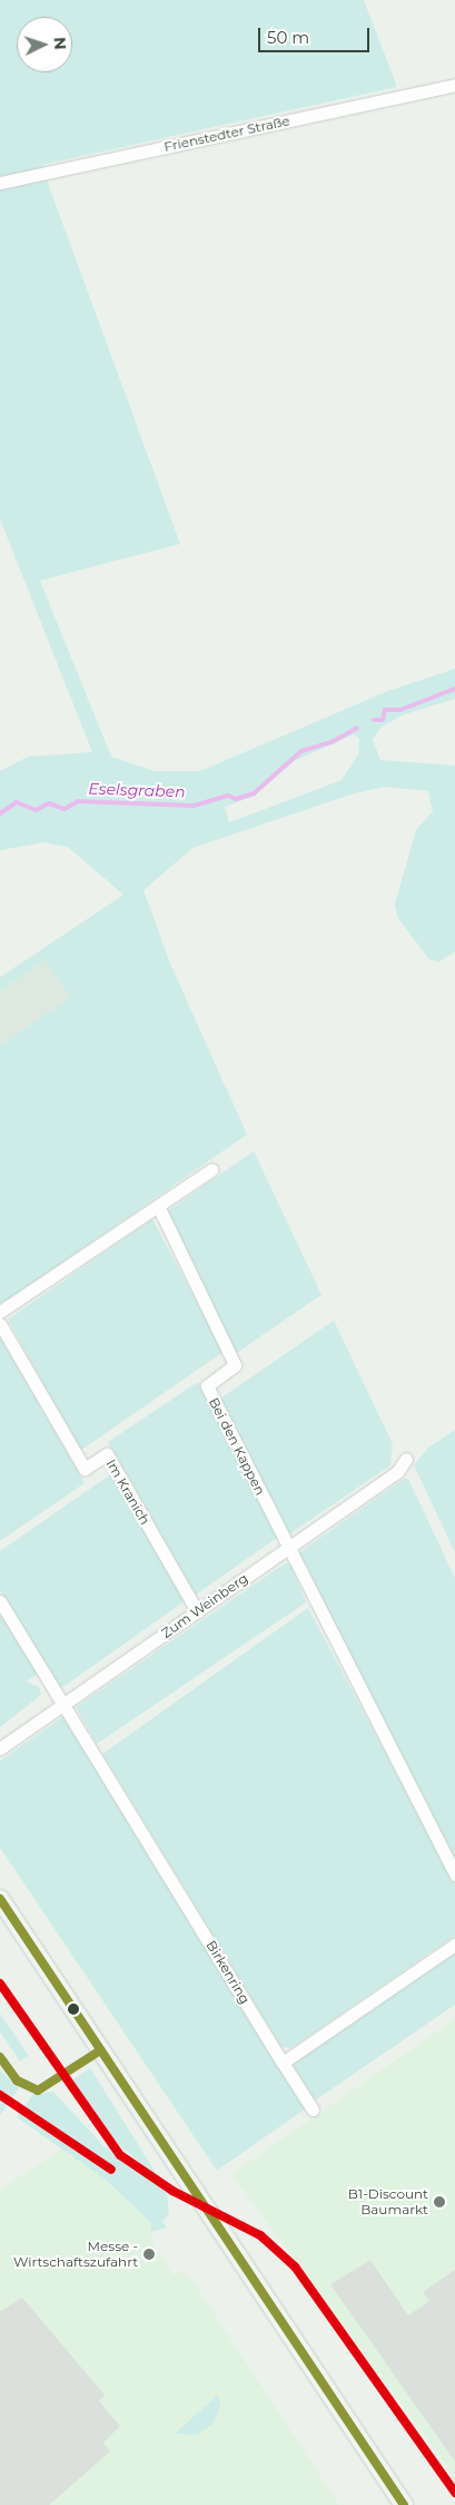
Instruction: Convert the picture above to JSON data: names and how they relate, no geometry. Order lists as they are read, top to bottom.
{
  "streets": {
    "street": [
      "Frienstedter Straße",
      "Bei den Kappen",
      "Im Kranich",
      "Zum Weinberg",
      "Birkenring"
    ]
  },
  "crossings": [
    ["Bei den Kappen", "Zum Weinberg"],
    ["Im Kranich", "Zum Weinberg"],
    ["Zum Weinberg", "Birkenring"]
  ],
  "water": ["Eselsgraben"],
  "places": ["B1-Discount Baumarkt", "Messe - Wirtschaftszufahrt"],
  "scale_bar": "50 m",
  "north": "right"
}
